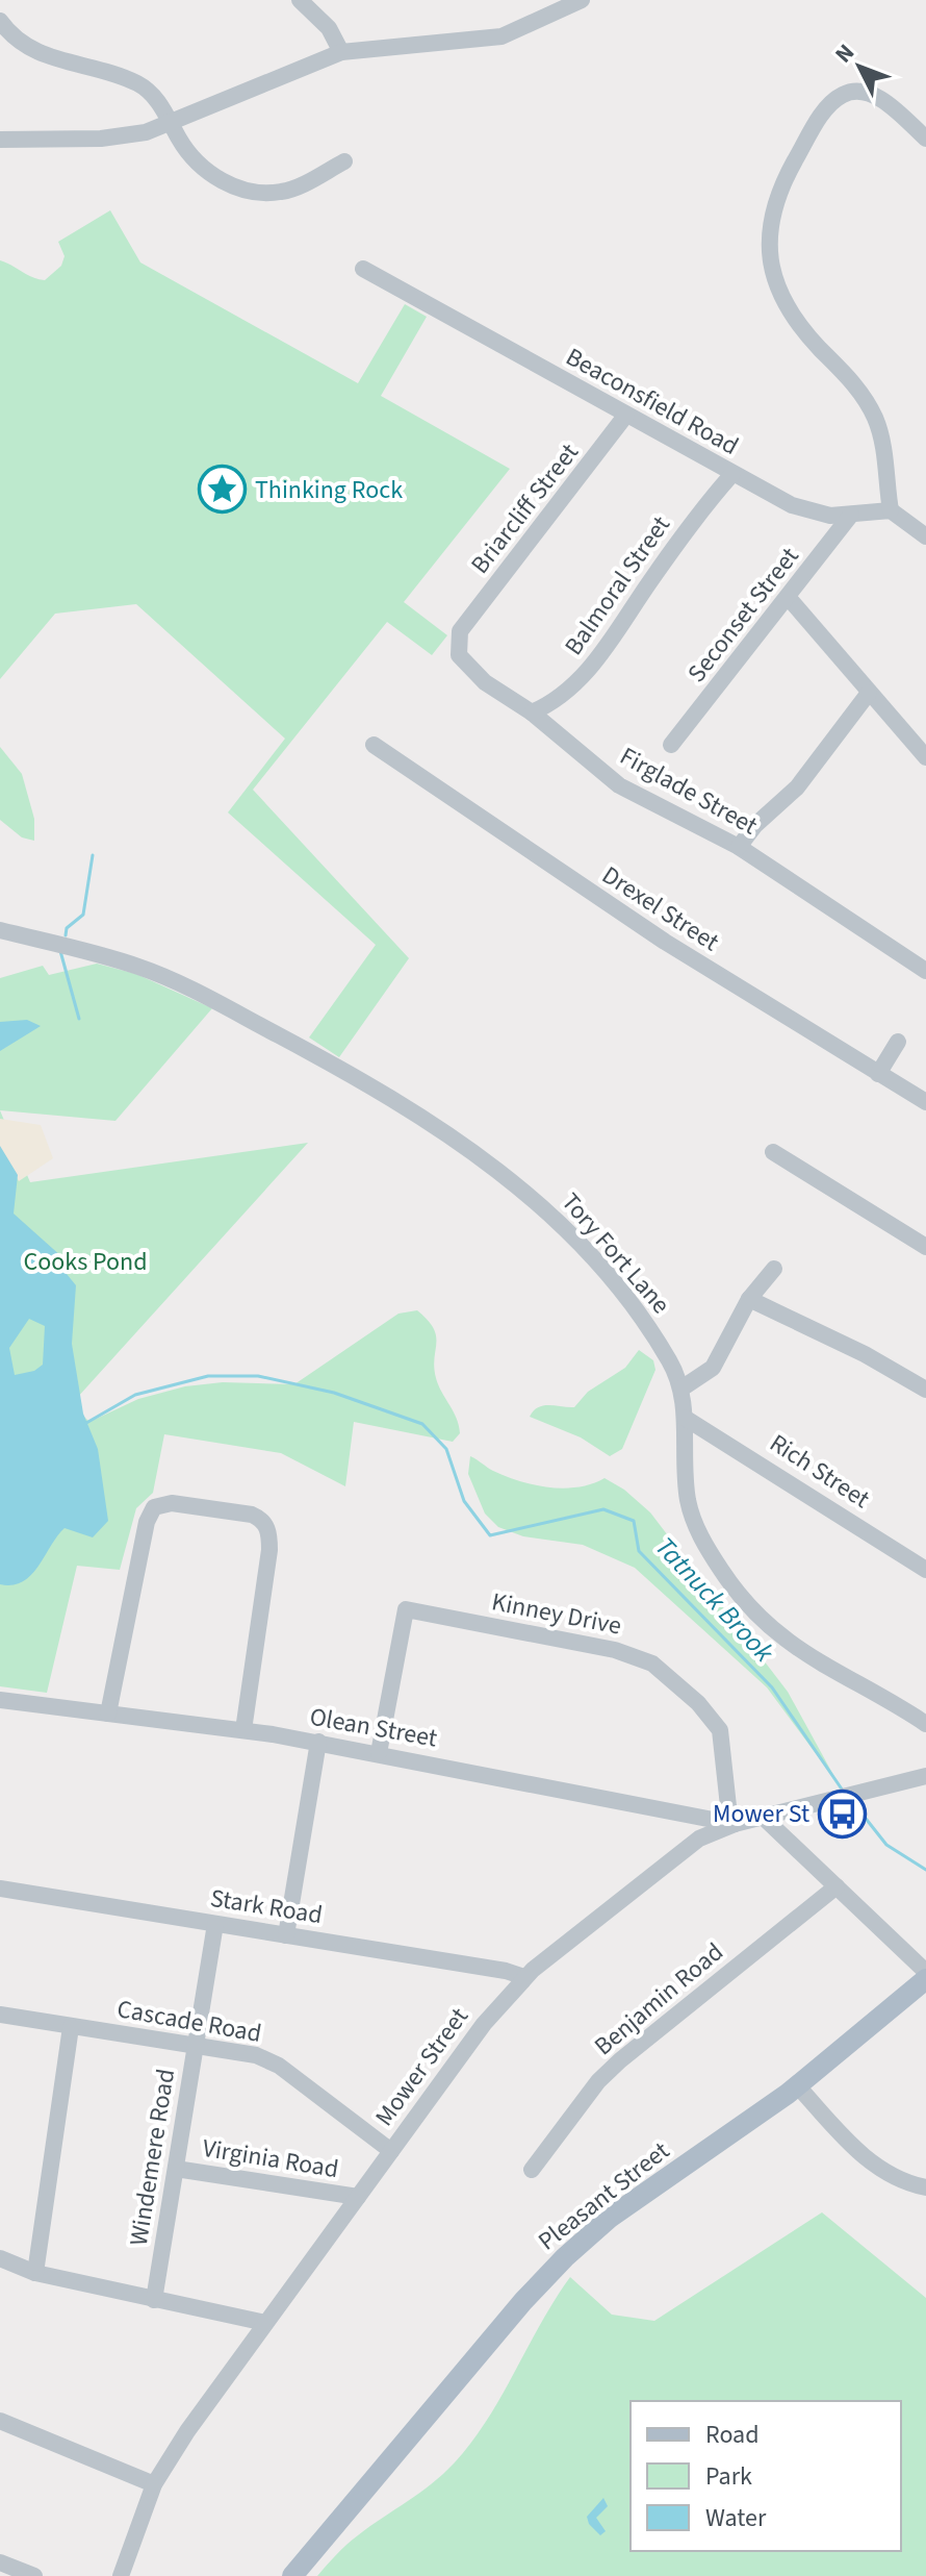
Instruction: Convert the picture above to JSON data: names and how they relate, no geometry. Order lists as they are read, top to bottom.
{
  "streets": {
    "main road": ["Pleasant Street"],
    "street": [
      "Beaconsfield Road",
      "Briarcliff Street",
      "Balmoral Street",
      "Seconset Street",
      "Firglade Street",
      "Drexel Street",
      "Tory Fort Lane",
      "Rich Street",
      "Kinney Drive",
      "Olean Street",
      "Stark Road",
      "Benjamin Road",
      "Cascade Road",
      "Mower Street",
      "Windemere Road",
      "Virginia Road"
    ]
  },
  "crossings": [
    ["Beaconsfield Road", "Briarcliff Street"],
    ["Beaconsfield Road", "Balmoral Street"],
    ["Beaconsfield Road", "Seconset Street"],
    ["Briarcliff Street", "Firglade Street"],
    ["Balmoral Street", "Firglade Street"],
    ["Tory Fort Lane", "Rich Street"],
    ["Kinney Drive", "Olean Street"],
    ["Kinney Drive", "Mower Street"],
    ["Olean Street", "Mower Street"],
    ["Stark Road", "Mower Street"],
    ["Stark Road", "Windemere Road"],
    ["Cascade Road", "Mower Street"],
    ["Cascade Road", "Windemere Road"],
    ["Mower Street", "Virginia Road"],
    ["Windemere Road", "Virginia Road"]
  ],
  "water": ["Tatnuck Brook"],
  "parks": ["Cooks Pond"],
  "places": {
    "place": ["Thinking Rock"],
    "bus stop": ["Mower St"]
  },
  "legend": ["Road", "Park", "Water"],
  "north": "top left"
}
